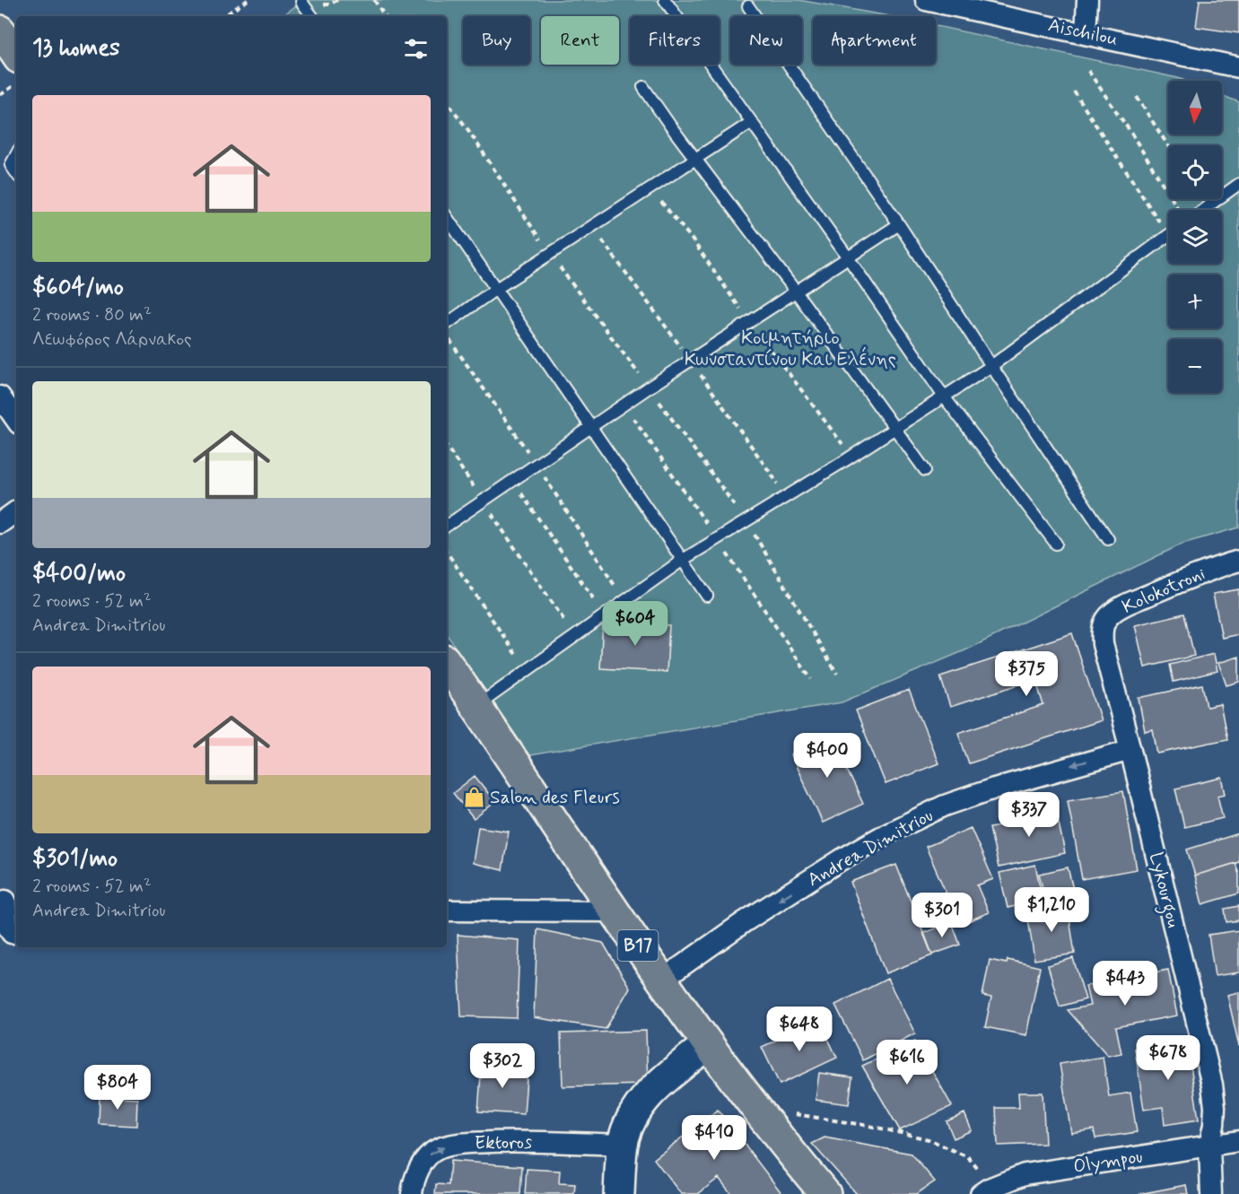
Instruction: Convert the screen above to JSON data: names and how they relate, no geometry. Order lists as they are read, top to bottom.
{
  "streets": {
    "main road": ["B17"],
    "street": [
      "Aischilou",
      "Kolokotroni",
      "Andrea Dimitriou",
      "Lykourgou",
      "Ektoros",
      "Olympou"
    ]
  },
  "crossings": [
    ["Kolokotroni", "Lykourgou"],
    ["Andrea Dimitriou", "Lykourgou"],
    ["Andrea Dimitriou", "B17"],
    ["Lykourgou", "Olympou"]
  ],
  "one_way": ["Andrea Dimitriou", "Ektoros"],
  "parks": ["Κοιμητήριο Κωνσταντίνου Και Ελένης"],
  "places": {
    "shop": ["Salon des Fleurs"]
  },
  "north": "bottom",
  "page": {
    "chip": [
      "Buy",
      "Rent",
      "Filters",
      "New",
      "Apartment"
    ],
    "heading": "13 homes",
    "map_buttons": ["+", "−"],
    "list": [
      {
        "name": "$604/mo",
        "note": "2 rooms · 80 m² · Λεωφόρος Λάρνακος"
      },
      {
        "name": "$400/mo",
        "note": "2 rooms · 52 m² · Andrea Dimitriou"
      },
      {
        "name": "$301/mo",
        "note": "2 rooms · 52 m² · Andrea Dimitriou"
      }
    ],
    "price": [
      "$604",
      "$375",
      "$400",
      "$337",
      "$1,210",
      "$301",
      "$443",
      "$648",
      "$678",
      "$616",
      "$302",
      "$804",
      "$410"
    ]
  }
}
